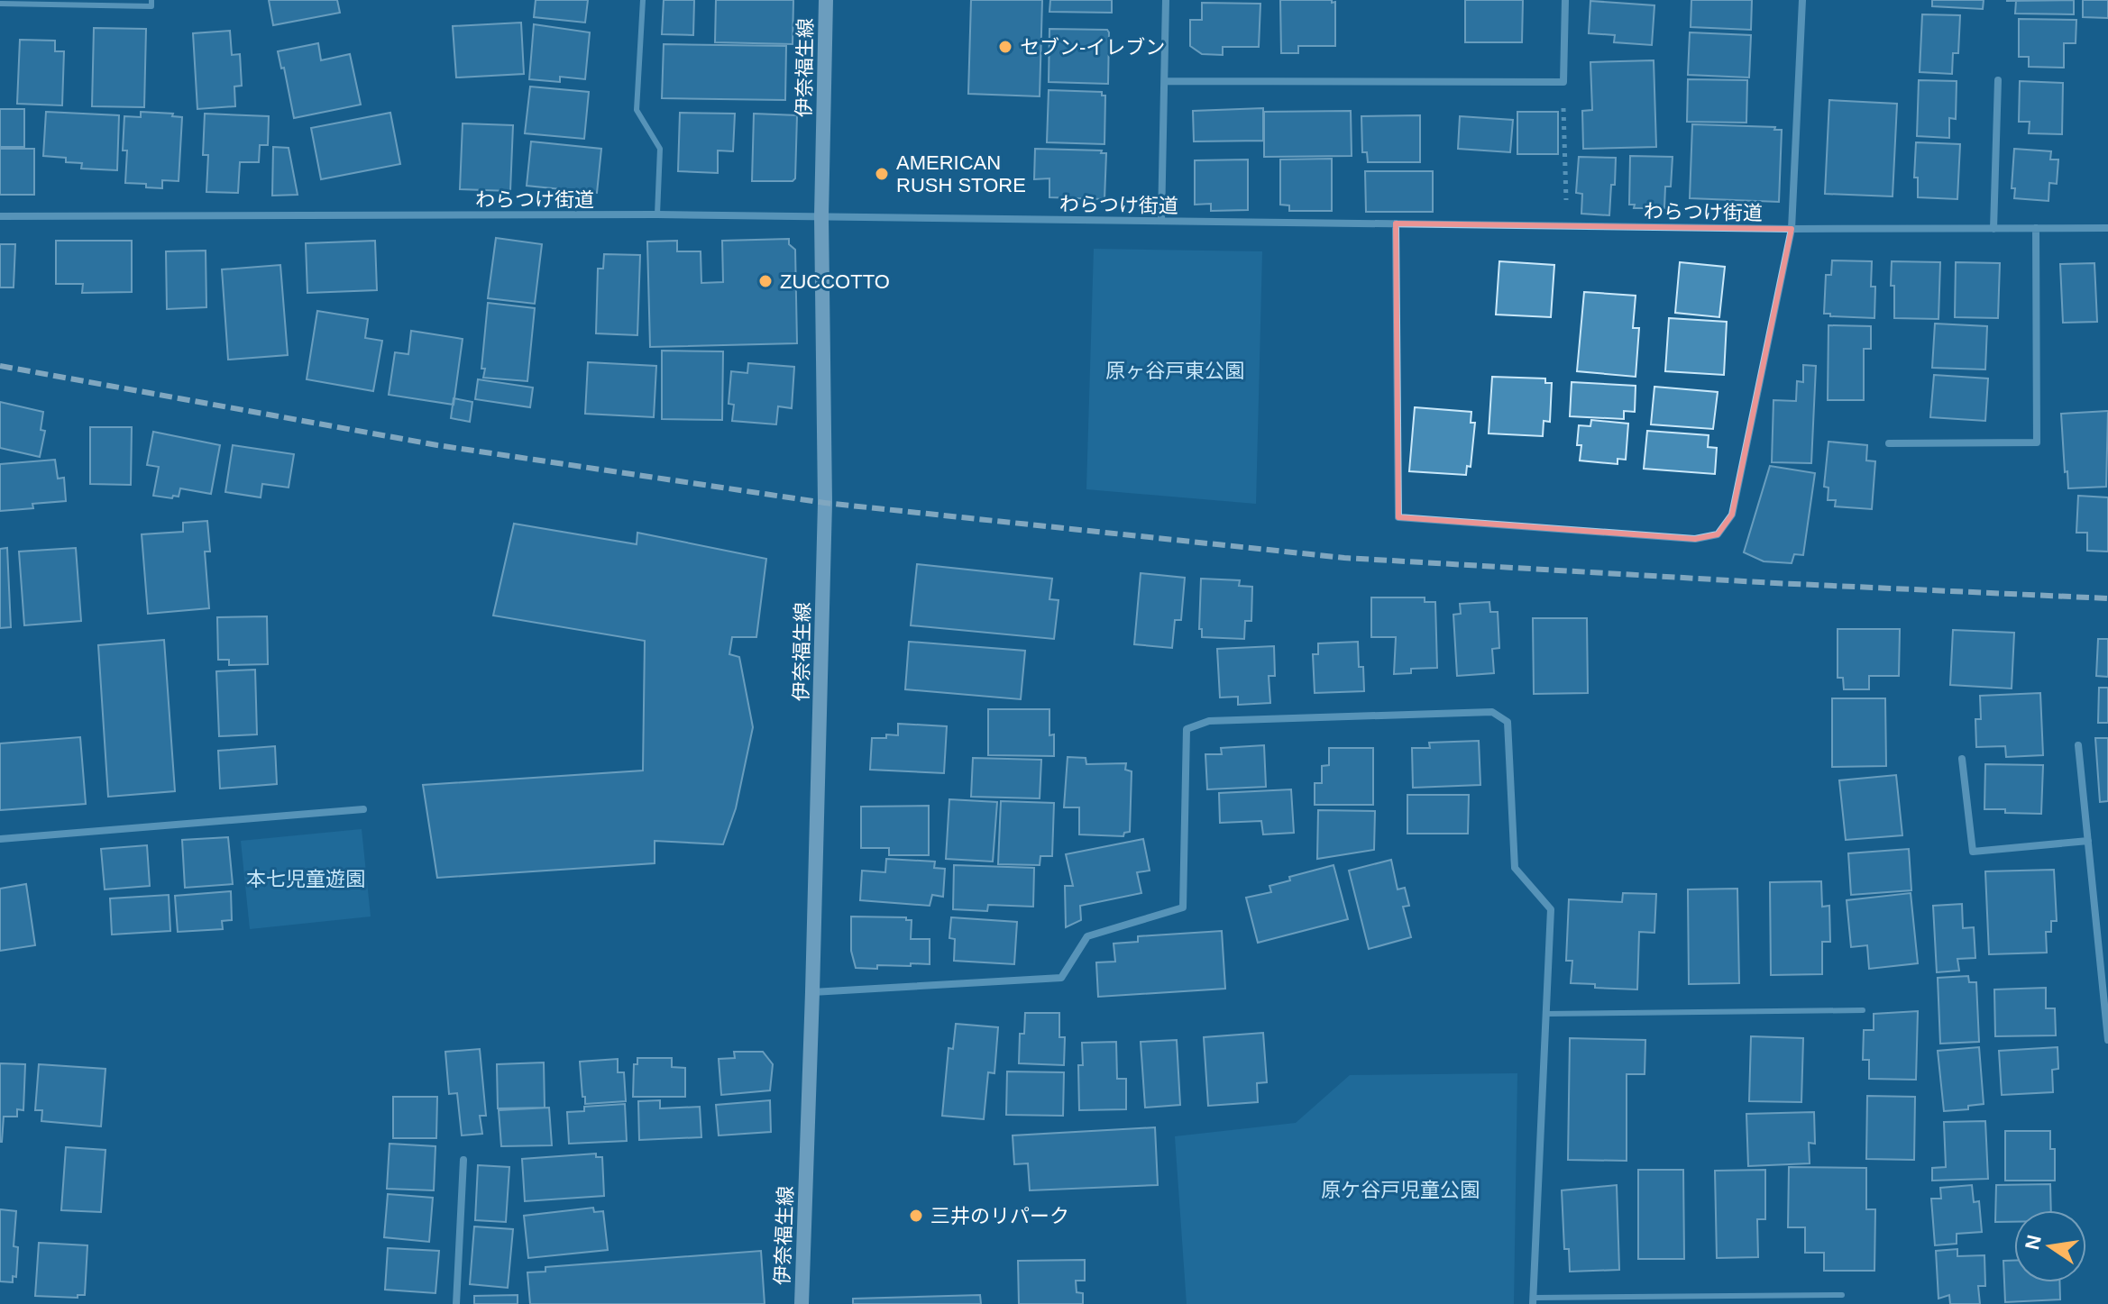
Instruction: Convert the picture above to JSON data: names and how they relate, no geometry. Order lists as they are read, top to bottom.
{
  "streets": {
    "main road": ["伊奈福生線"],
    "street": ["わらつけ街道"]
  },
  "crossings": [
    ["伊奈福生線", "わらつけ街道"]
  ],
  "parks": ["原ヶ谷戸東公園", "本七児童遊園", "原ケ谷戸児童公園"],
  "places": [
    "セブン-イレブン",
    "AMERICAN RUSH STORE",
    "ZUCCOTTO",
    "三井のリパーク"
  ],
  "north": "left"
}
